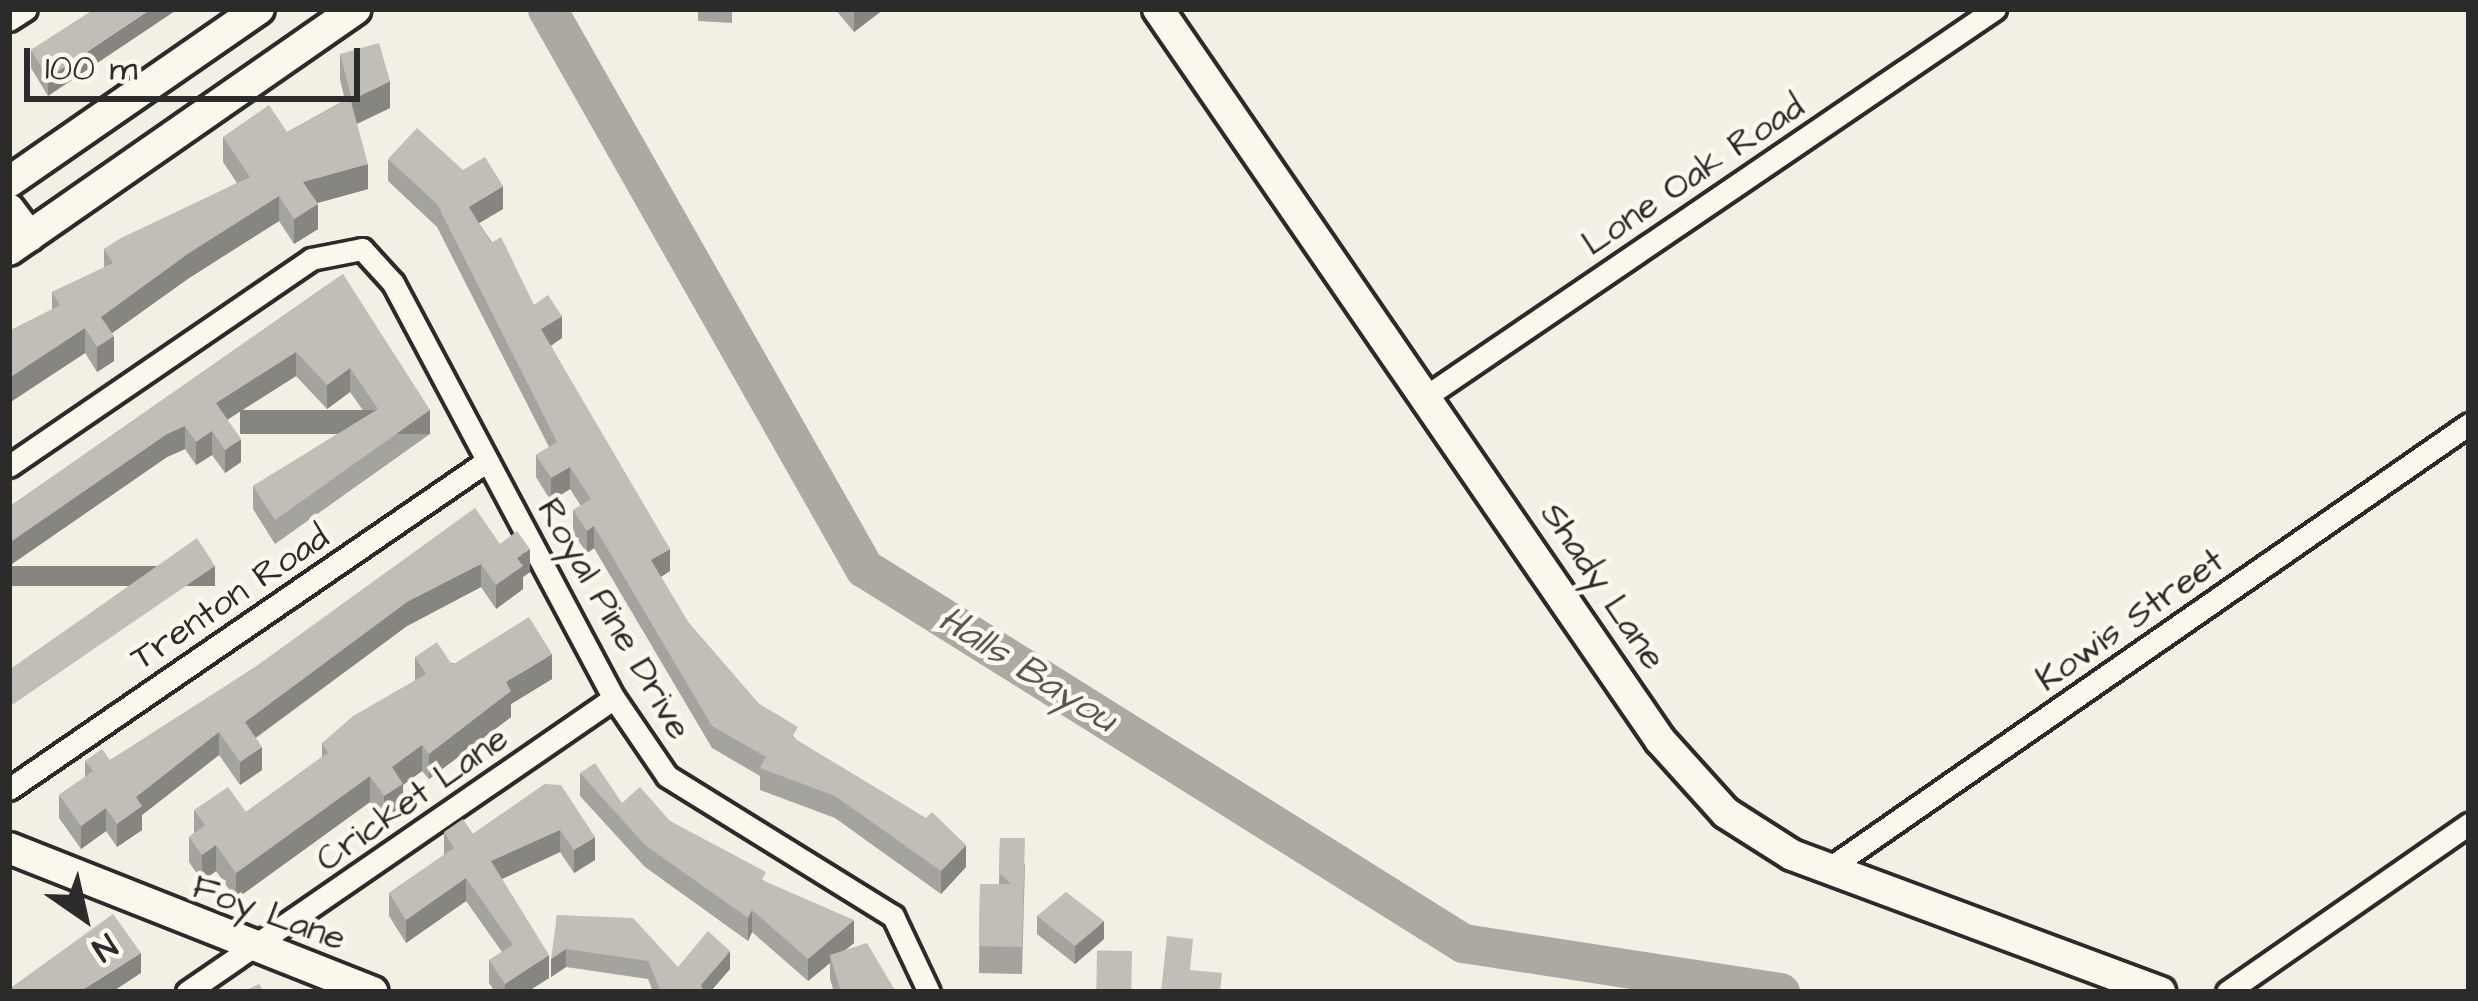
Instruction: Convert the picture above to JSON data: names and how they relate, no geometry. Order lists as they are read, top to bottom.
{
  "streets": {
    "street": [
      "Lone Oak Road",
      "Shady Lane",
      "Trenton Road",
      "Royal Pine Drive",
      "Kowis Street",
      "Cricket Lane",
      "Foy Lane"
    ]
  },
  "crossings": [
    ["Lone Oak Road", "Shady Lane"],
    ["Shady Lane", "Kowis Street"],
    ["Trenton Road", "Royal Pine Drive"],
    ["Royal Pine Drive", "Cricket Lane"],
    ["Cricket Lane", "Foy Lane"]
  ],
  "water": ["Halls Bayou"],
  "scale_bar": "100 m",
  "north": "bottom right"
}
